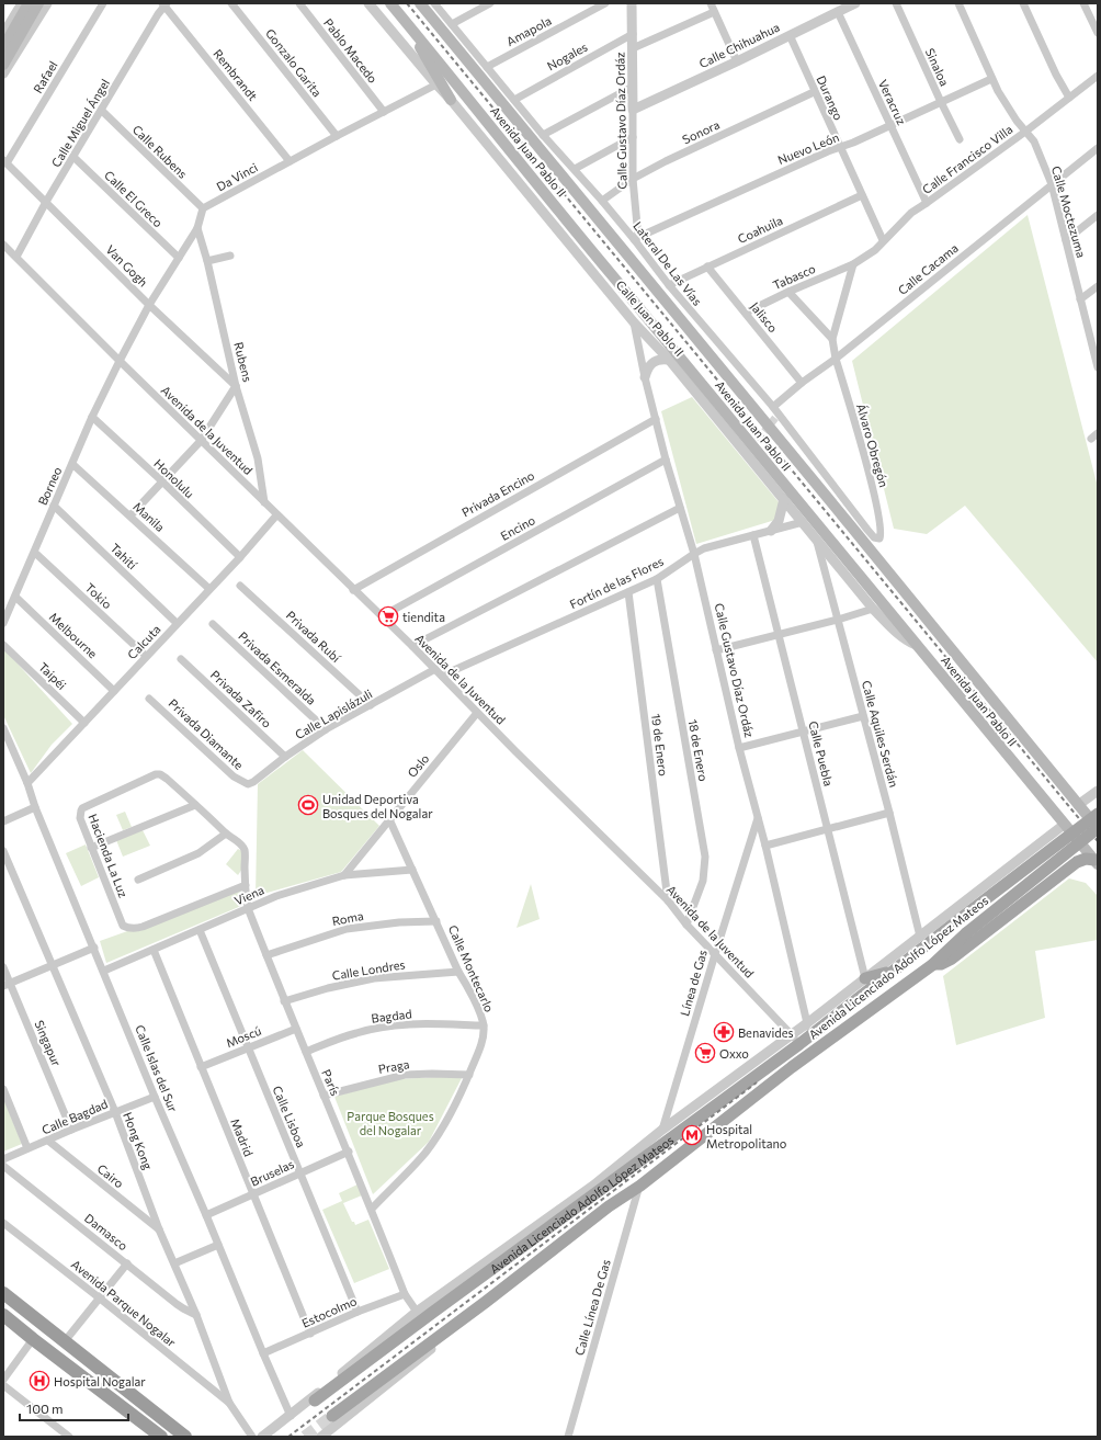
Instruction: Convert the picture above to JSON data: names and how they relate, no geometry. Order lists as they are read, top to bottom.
{
  "streets": {
    "main road": ["Avenida Juan Pablo II", "Avenida Licenciado Adolfo López Mateos"],
    "street": [
      "Amapola",
      "Calle Chihuahua",
      "Pablo Macedo",
      "Nogales",
      "Gonzalo Garita",
      "Sinaloa",
      "Rembrandt",
      "Rafael",
      "Durango",
      "Veracruz",
      "Calle Gustavo Díaz Ordáz",
      "Calle Miguel Ángel",
      "Sonora",
      "Nuevo León",
      "Calle Rubens",
      "Calle Francisco Villa",
      "Da Vinci",
      "Calle El Greco",
      "Calle Moctezuma",
      "Coahuila",
      "Lateral De Las Vías",
      "Van Gogh",
      "Calle Cacama",
      "Tabasco",
      "Jalisco",
      "Calle Juan Pablo II",
      "Rubens",
      "Avenida de la Juventud",
      "Álvaro Obregón",
      "Honolulu",
      "Borneo",
      "Privada Encino",
      "Manila",
      "Encino",
      "Tahití",
      "Fortín de las Flores",
      "Tokio",
      "Melbourne",
      "Privada Rubí",
      "Calcuta",
      "Privada Esmeralda",
      "Taipéi",
      "Privada Zafiro",
      "Calle Lapislázuli",
      "Privada Diamante",
      "Calle Aquiles Serdán",
      "19 de Enero",
      "18 de Enero",
      "Calle Puebla",
      "Oslo",
      "Hacienda La Luz",
      "Viena",
      "Roma",
      "Calle Montecarlo",
      "Calle Londres",
      "Línea de Gas",
      "Bagdad",
      "Moscú",
      "Singapur",
      "Praga",
      "Calle Islas del Sur",
      "París",
      "Calle Bagdad",
      "Calle Lisboa",
      "Madrid",
      "Hong Kong",
      "Bruselas",
      "Cairo",
      "Damasco",
      "Avenida Parque Nogalar",
      "Calle Línea De Gas",
      "Estocolmo"
    ]
  },
  "crossings": [
    ["Amapola", "Lateral De Las Vías"],
    ["Calle Chihuahua", "Durango"],
    ["Calle Chihuahua", "Veracruz"],
    ["Calle Chihuahua", "Calle Gustavo Díaz Ordáz"],
    ["Pablo Macedo", "Da Vinci"],
    ["Nogales", "Calle Gustavo Díaz Ordáz"],
    ["Nogales", "Lateral De Las Vías"],
    ["Gonzalo Garita", "Da Vinci"],
    ["Sinaloa", "Nuevo León"],
    ["Rembrandt", "Calle Miguel Ángel"],
    ["Rembrandt", "Da Vinci"],
    ["Rafael", "Van Gogh"],
    ["Durango", "Sonora"],
    ["Durango", "Nuevo León"],
    ["Durango", "Calle Francisco Villa"],
    ["Durango", "Coahuila"],
    ["Veracruz", "Nuevo León"],
    ["Veracruz", "Calle Francisco Villa"],
    ["Calle Gustavo Díaz Ordáz", "Sonora"],
    ["Calle Gustavo Díaz Ordáz", "Nuevo León"],
    ["Calle Gustavo Díaz Ordáz", "Lateral De Las Vías"],
    ["Calle Gustavo Díaz Ordáz", "Calle Juan Pablo II"],
    ["Calle Gustavo Díaz Ordáz", "Privada Encino"],
    ["Calle Gustavo Díaz Ordáz", "Encino"],
    ["Calle Gustavo Díaz Ordáz", "Fortín de las Flores"],
    ["Calle Gustavo Díaz Ordáz", "Línea de Gas"],
    ["Calle Miguel Ángel", "Calle Rubens"],
    ["Calle Miguel Ángel", "Calle El Greco"],
    ["Calle Miguel Ángel", "Van Gogh"],
    ["Calle Miguel Ángel", "Avenida de la Juventud"],
    ["Sonora", "Lateral De Las Vías"],
    ["Nuevo León", "Calle Moctezuma"],
    ["Nuevo León", "Lateral De Las Vías"],
    ["Calle Rubens", "Da Vinci"],
    ["Avenida Juan Pablo II", "Calle Juan Pablo II"],
    ["Avenida Juan Pablo II", "Avenida Licenciado Adolfo López Mateos"],
    ["Calle Francisco Villa", "Calle Moctezuma"],
    ["Calle Francisco Villa", "Tabasco"],
    ["Da Vinci", "Calle Juan Pablo II"],
    ["Calle Moctezuma", "Calle Cacama"],
    ["Coahuila", "Lateral De Las Vías"],
    ["Coahuila", "Jalisco"],
    ["Lateral De Las Vías", "Calle Cacama"],
    ["Lateral De Las Vías", "Álvaro Obregón"],
    ["Van Gogh", "Rubens"],
    ["Calle Cacama", "Jalisco"],
    ["Calle Cacama", "Álvaro Obregón"],
    ["Tabasco", "Jalisco"],
    ["Calle Juan Pablo II", "Fortín de las Flores"],
    ["Calle Juan Pablo II", "Calle Aquiles Serdán"],
    ["Rubens", "Avenida de la Juventud"],
    ["Avenida de la Juventud", "Borneo"],
    ["Avenida de la Juventud", "Privada Encino"],
    ["Avenida de la Juventud", "Encino"],
    ["Avenida de la Juventud", "Fortín de las Flores"],
    ["Avenida de la Juventud", "Calcuta"],
    ["Avenida de la Juventud", "Calle Lapislázuli"],
    ["Avenida de la Juventud", "19 de Enero"],
    ["Avenida de la Juventud", "18 de Enero"],
    ["Avenida de la Juventud", "Oslo"],
    ["Avenida de la Juventud", "Avenida Licenciado Adolfo López Mateos"],
    ["Avenida de la Juventud", "Línea de Gas"],
    ["Honolulu", "Borneo"],
    ["Honolulu", "Calcuta"],
    ["Borneo", "Manila"],
    ["Borneo", "Tahití"],
    ["Borneo", "Tokio"],
    ["Borneo", "Melbourne"],
    ["Manila", "Calcuta"],
    ["Tahití", "Calcuta"],
    ["Fortín de las Flores", "19 de Enero"],
    ["Fortín de las Flores", "18 de Enero"],
    ["Fortín de las Flores", "Calle Puebla"],
    ["Tokio", "Calcuta"],
    ["Melbourne", "Calcuta"],
    ["Privada Rubí", "Calle Lapislázuli"],
    ["Calcuta", "Taipéi"],
    ["Calcuta", "Calle Islas del Sur"],
    ["Privada Esmeralda", "Calle Lapislázuli"],
    ["Privada Zafiro", "Calle Lapislázuli"],
    ["Calle Lapislázuli", "Privada Diamante"],
    ["Oslo", "Viena"],
    ["Oslo", "Calle Montecarlo"],
    ["Hacienda La Luz", "Viena"],
    ["Hacienda La Luz", "París"],
    ["Viena", "Calle Montecarlo"],
    ["Viena", "Calle Islas del Sur"],
    ["Viena", "París"],
    ["Viena", "Calle Lisboa"],
    ["Viena", "Madrid"],
    ["Roma", "Calle Montecarlo"],
    ["Roma", "París"],
    ["Avenida Licenciado Adolfo López Mateos", "Calle Línea De Gas"],
    ["Calle Montecarlo", "Calle Londres"],
    ["Calle Montecarlo", "Bagdad"],
    ["Calle Montecarlo", "Praga"],
    ["Calle Montecarlo", "París"],
    ["Calle Londres", "París"],
    ["Bagdad", "París"],
    ["Moscú", "París"],
    ["Moscú", "Calle Lisboa"],
    ["Moscú", "Madrid"],
    ["Singapur", "Calle Bagdad"],
    ["Praga", "París"],
    ["Calle Islas del Sur", "Calle Bagdad"],
    ["Calle Islas del Sur", "Bruselas"],
    ["Calle Islas del Sur", "Estocolmo"],
    ["París", "Bruselas"],
    ["París", "Estocolmo"],
    ["Calle Bagdad", "Hong Kong"],
    ["Calle Bagdad", "Cairo"],
    ["Calle Lisboa", "Bruselas"],
    ["Calle Lisboa", "Estocolmo"],
    ["Madrid", "Bruselas"],
    ["Madrid", "Estocolmo"],
    ["Hong Kong", "Cairo"],
    ["Hong Kong", "Damasco"],
    ["Hong Kong", "Avenida Parque Nogalar"]
  ],
  "parks": ["Parque Bosques del Nogalar"],
  "places": {
    "supermarket": ["tiendita", "Oxxo"],
    "sports": ["Unidad Deportiva Bosques del Nogalar"],
    "pharmacy": ["Benavides"],
    "metro station": ["Hospital Metropolitano"],
    "hospital": ["Hospital Nogalar"]
  },
  "scale_bar": "100 m"
}
